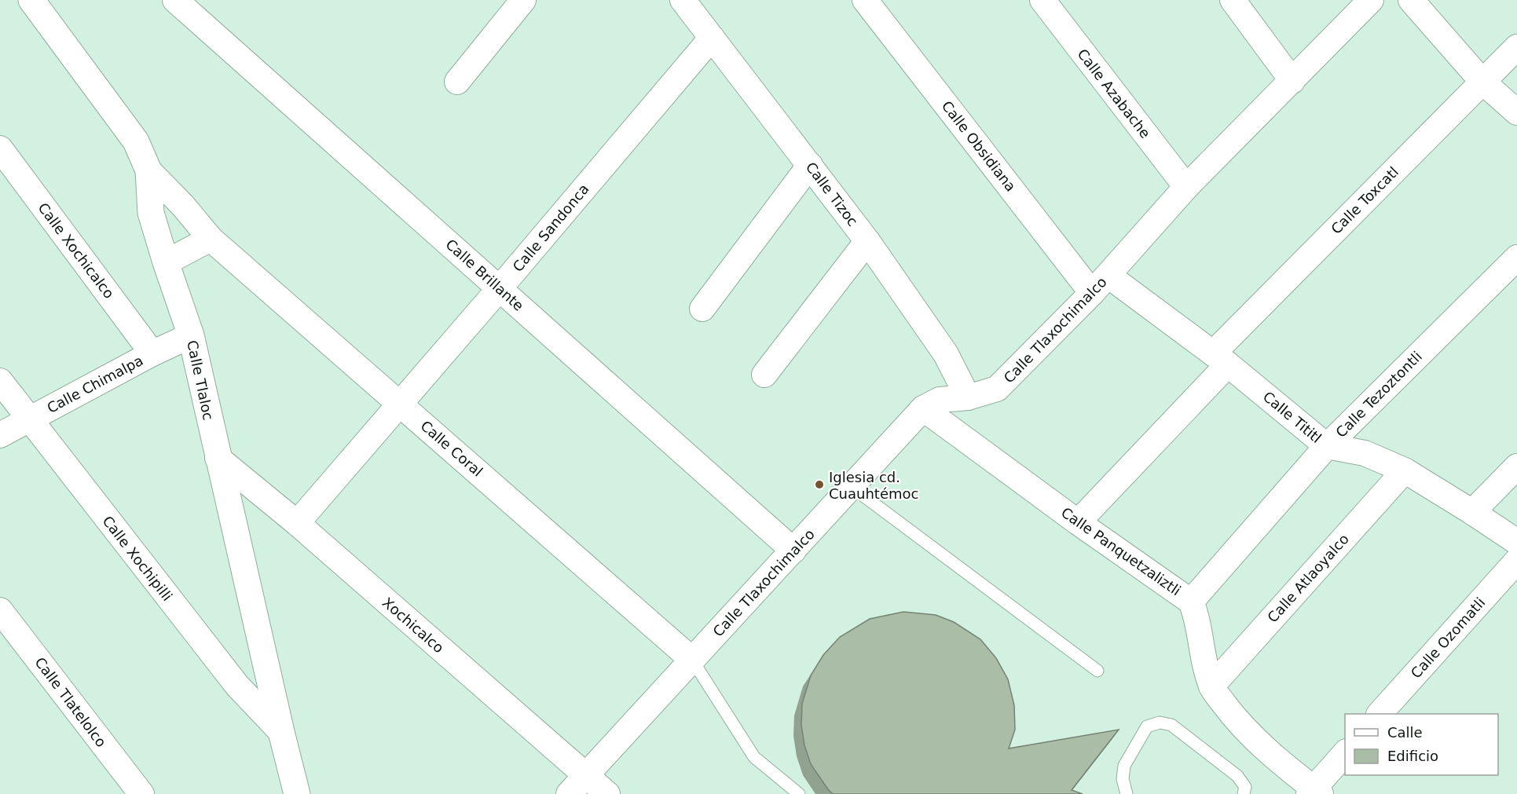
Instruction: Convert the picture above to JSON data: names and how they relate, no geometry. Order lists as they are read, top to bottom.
{
  "streets": {
    "street": [
      "Calle Azabache",
      "Calle Obsidiana",
      "Calle Tizoc",
      "Calle Toxcatl",
      "Calle Sandonca",
      "Calle Xochicalco",
      "Calle Brillante",
      "Calle Tlaxochimalco",
      "Calle Tlaloc",
      "Calle Chimalpa",
      "Calle Tezoztontli",
      "Calle Tititl",
      "Calle Coral",
      "Calle Panquetzaliztli",
      "Calle Xochipilli",
      "Calle Atlaoyalco",
      "Xochicalco",
      "Calle Ozomatli",
      "Calle Tlatelolco"
    ]
  },
  "crossings": [
    ["Calle Azabache", "Calle Tlaxochimalco"],
    ["Calle Obsidiana", "Calle Tlaxochimalco"],
    ["Calle Obsidiana", "Calle Tititl"],
    ["Calle Tizoc", "Calle Sandonca"],
    ["Calle Tizoc", "Calle Tlaxochimalco"],
    ["Calle Toxcatl", "Calle Tititl"],
    ["Calle Toxcatl", "Calle Panquetzaliztli"],
    ["Calle Sandonca", "Calle Brillante"],
    ["Calle Sandonca", "Calle Coral"],
    ["Calle Sandonca", "Xochicalco"],
    ["Calle Xochicalco", "Calle Chimalpa"],
    ["Calle Brillante", "Calle Tlaxochimalco"],
    ["Calle Tlaxochimalco", "Calle Tititl"],
    ["Calle Tlaxochimalco", "Calle Coral"],
    ["Calle Tlaxochimalco", "Calle Panquetzaliztli"],
    ["Calle Tlaxochimalco", "Xochicalco"],
    ["Calle Tlaloc", "Calle Chimalpa"],
    ["Calle Tlaloc", "Calle Coral"],
    ["Calle Tlaloc", "Calle Xochipilli"],
    ["Calle Tlaloc", "Xochicalco"],
    ["Calle Chimalpa", "Calle Xochipilli"],
    ["Calle Tezoztontli", "Calle Tititl"],
    ["Calle Tezoztontli", "Calle Panquetzaliztli"],
    ["Calle Tititl", "Calle Atlaoyalco"],
    ["Calle Panquetzaliztli", "Calle Atlaoyalco"]
  ],
  "places": ["Iglesia cd. Cuauhtémoc"],
  "legend": ["Calle", "Edificio"]
}
